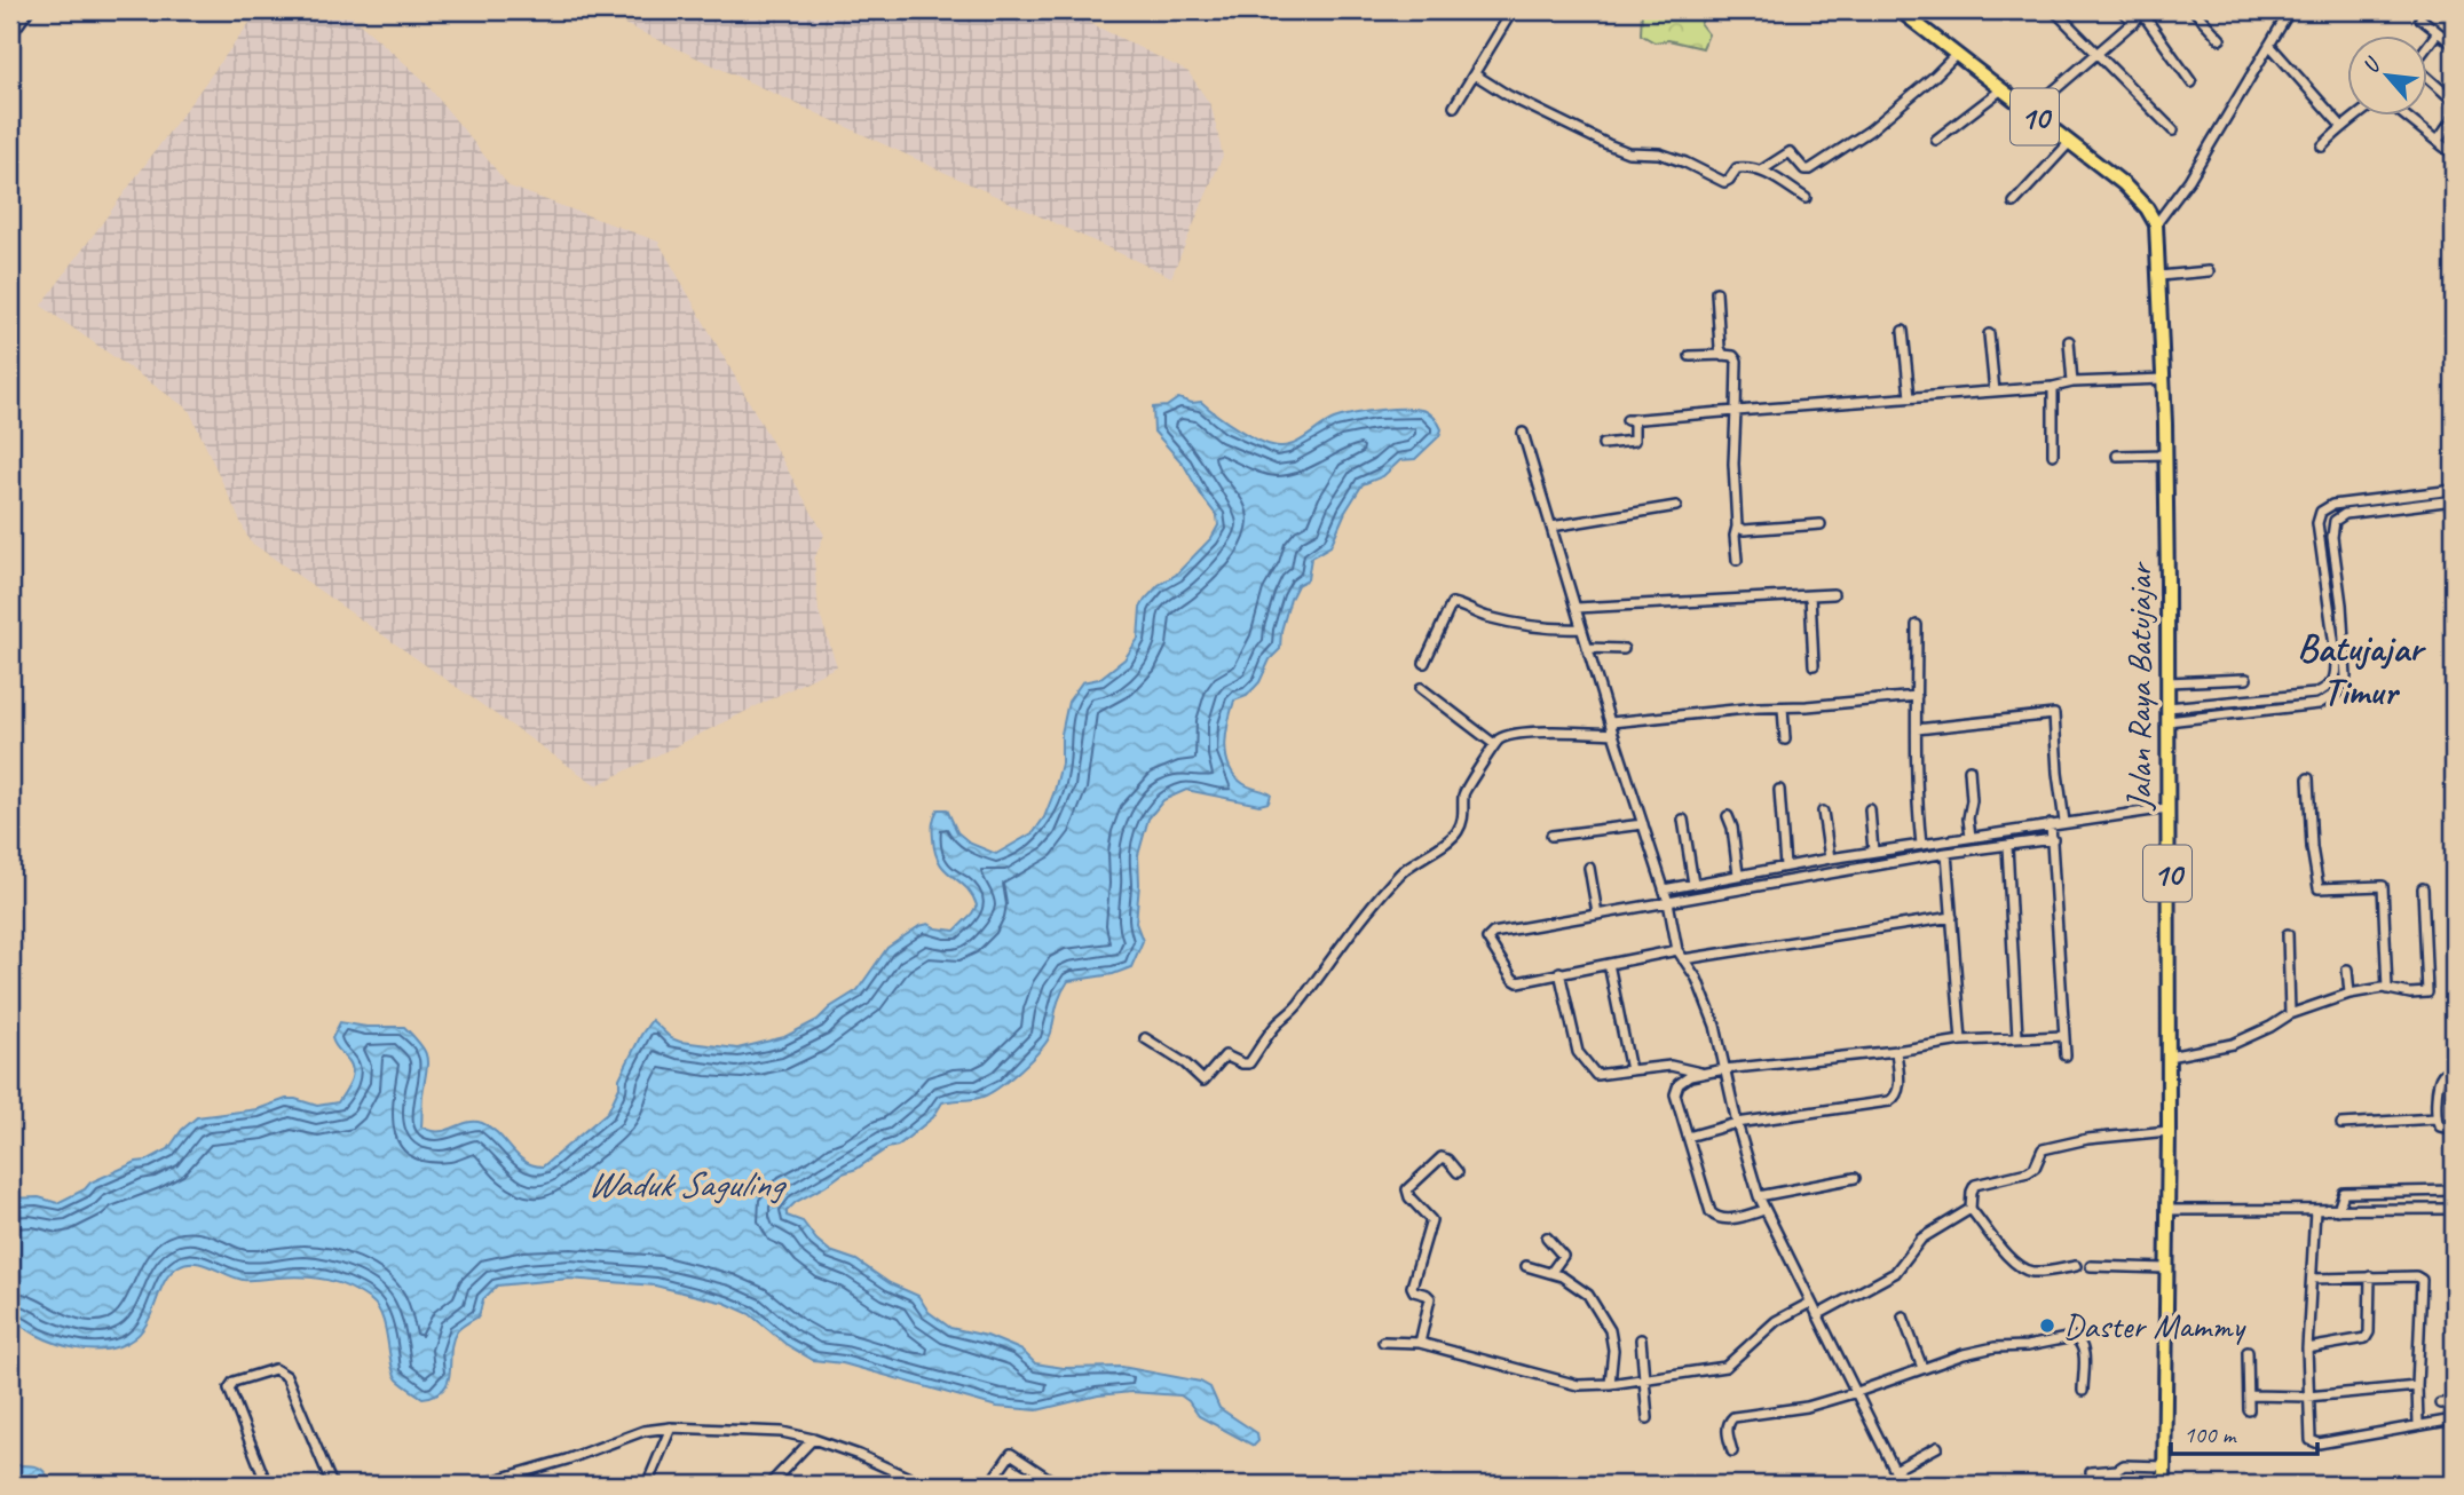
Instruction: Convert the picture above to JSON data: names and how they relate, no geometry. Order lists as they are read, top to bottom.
{
  "streets": {
    "highway": ["10", "Jalan Raya Batujajar"]
  },
  "crossings": [
    ["10", "Jalan Raya Batujajar"]
  ],
  "districts": ["Batujajar Timur"],
  "water": ["Waduk Saguling"],
  "places": ["Daster Mammy"],
  "scale_bar": "100 m",
  "north": "top left"
}
